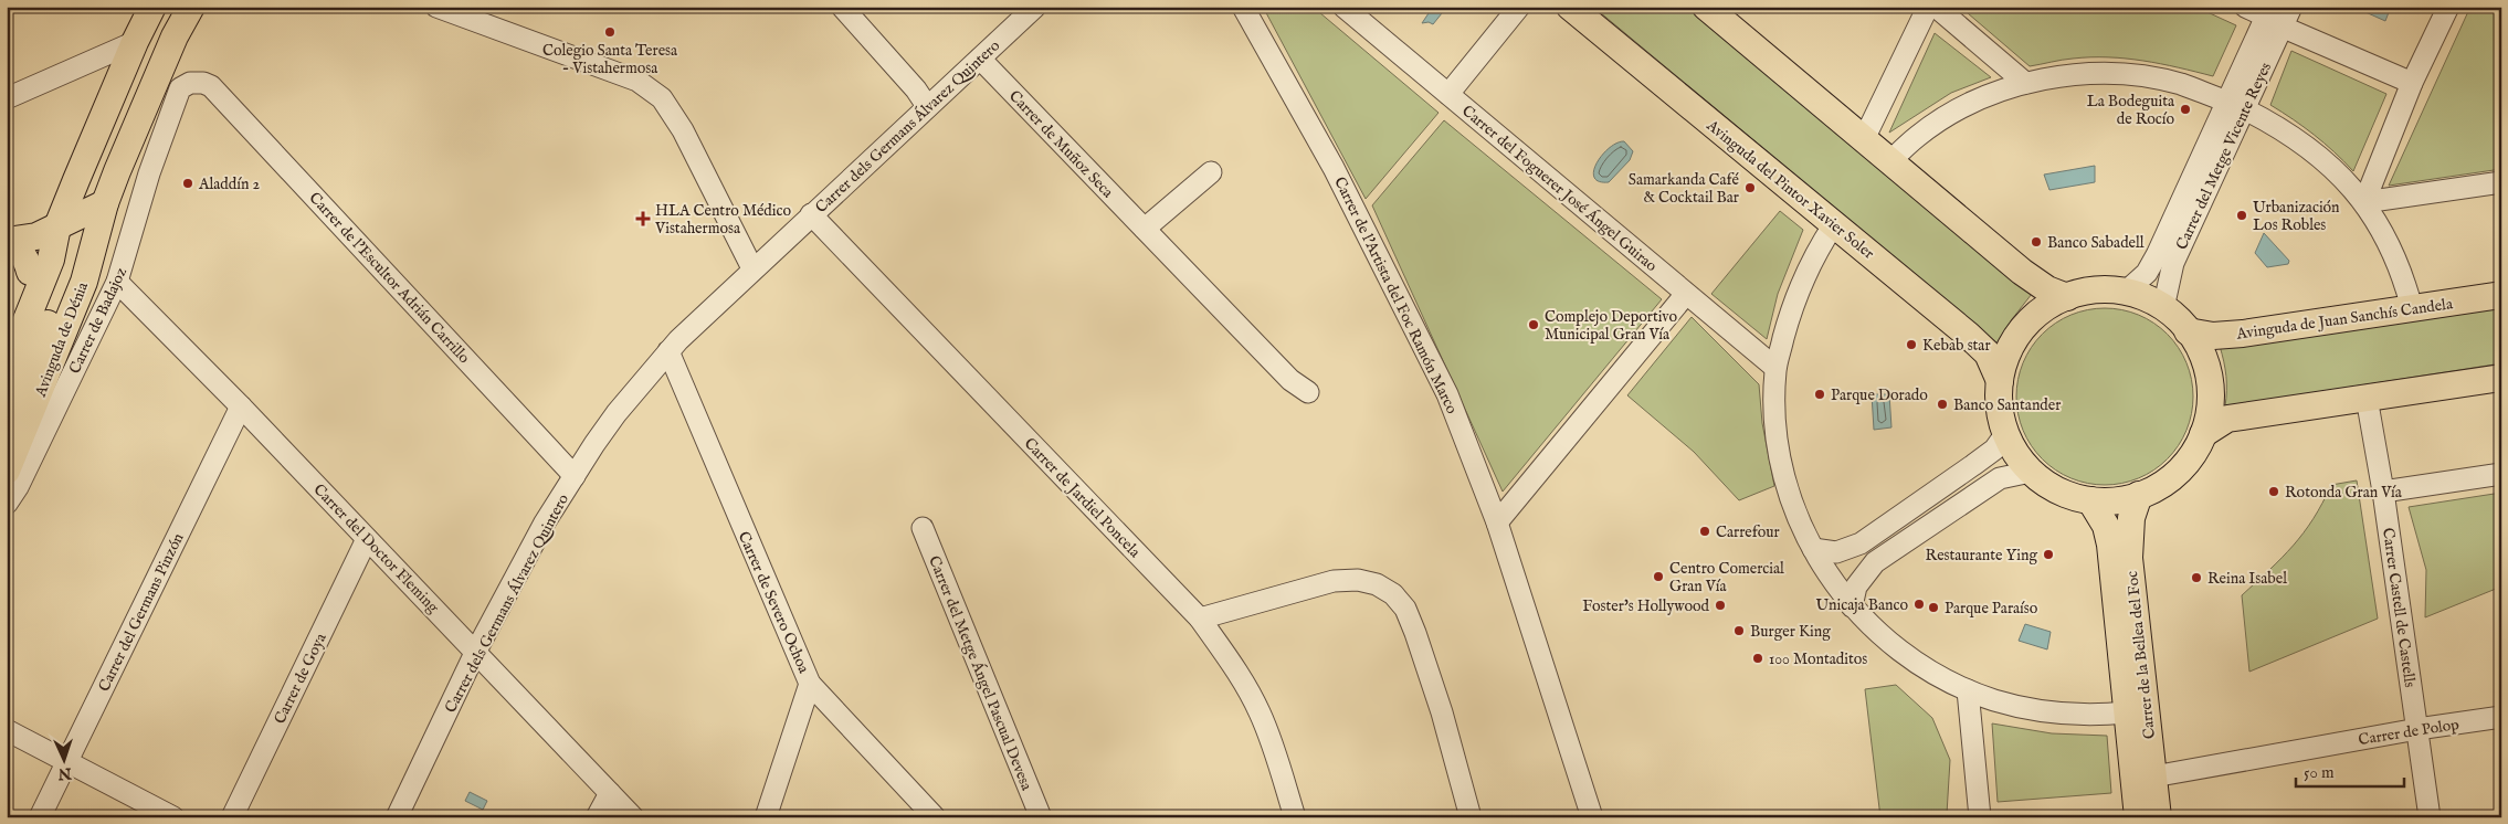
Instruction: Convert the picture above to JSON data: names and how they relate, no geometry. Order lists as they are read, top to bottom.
{
  "streets": {
    "main road": [
      "Avinguda del Pintor Xavier Soler",
      "Avinguda de Juan Sanchís Candela",
      "Avinguda de Dénia",
      "Carrer de la Bellea del Foc"
    ],
    "street": [
      "Carrer dels Germans Álvarez Quintero",
      "Carrer de Muñoz Seca",
      "Carrer del Metge Vicente Reyes",
      "Carrer del Foguerer José Ángel Guirao",
      "Carrer de l'Escultor Adrián Carrillo",
      "Carrer de l'Artista del Foc Ramón Marco",
      "Carrer de Badajoz",
      "Carrer de Jardiel Poncela",
      "Carrer del Doctor Fleming",
      "Carrer de Severo Ochoa",
      "Carrer Castell de Castells",
      "Carrer del Germans Pinzón",
      "Carrer del Metge Ángel Pascual Devesa",
      "Carrer de Goya",
      "Carrer de Polop"
    ]
  },
  "crossings": [
    ["Carrer dels Germans Álvarez Quintero", "Carrer de Muñoz Seca"],
    ["Carrer dels Germans Álvarez Quintero", "Carrer de l'Escultor Adrián Carrillo"],
    ["Carrer dels Germans Álvarez Quintero", "Carrer de Jardiel Poncela"],
    ["Carrer dels Germans Álvarez Quintero", "Carrer del Doctor Fleming"],
    ["Carrer dels Germans Álvarez Quintero", "Carrer de Severo Ochoa"],
    ["Carrer de l'Escultor Adrián Carrillo", "Carrer de Badajoz"],
    ["Carrer de Badajoz", "Carrer del Doctor Fleming"],
    ["Carrer del Doctor Fleming", "Carrer del Germans Pinzón"],
    ["Carrer del Doctor Fleming", "Carrer de Goya"],
    ["Carrer Castell de Castells", "Carrer de Polop"],
    ["Carrer de la Bellea del Foc", "Carrer de Polop"]
  ],
  "places": {
    "other": [
      "Colegio Santa Teresa - Vistahermosa",
      "La Bodeguita de Rocío",
      "Aladdín 2",
      "Samarkanda Café & Cocktail Bar",
      "Urbanización Los Robles",
      "Banco Sabadell",
      "Complejo Deportivo Municipal Gran Vía",
      "Kebab star",
      "Parque Dorado",
      "Banco Santander",
      "Rotonda Gran Vía",
      "Carrefour",
      "Restaurante Ying",
      "Centro Comercial Gran Vía",
      "Reina Isabel",
      "Unicaja Banco",
      "Foster's Hollywood",
      "Parque Paraíso",
      "Burger King",
      "100 Montaditos"
    ],
    "health": ["HLA Centro Médico Vistahermosa"]
  },
  "scale_bar": "50 m",
  "north": "bottom"
}
